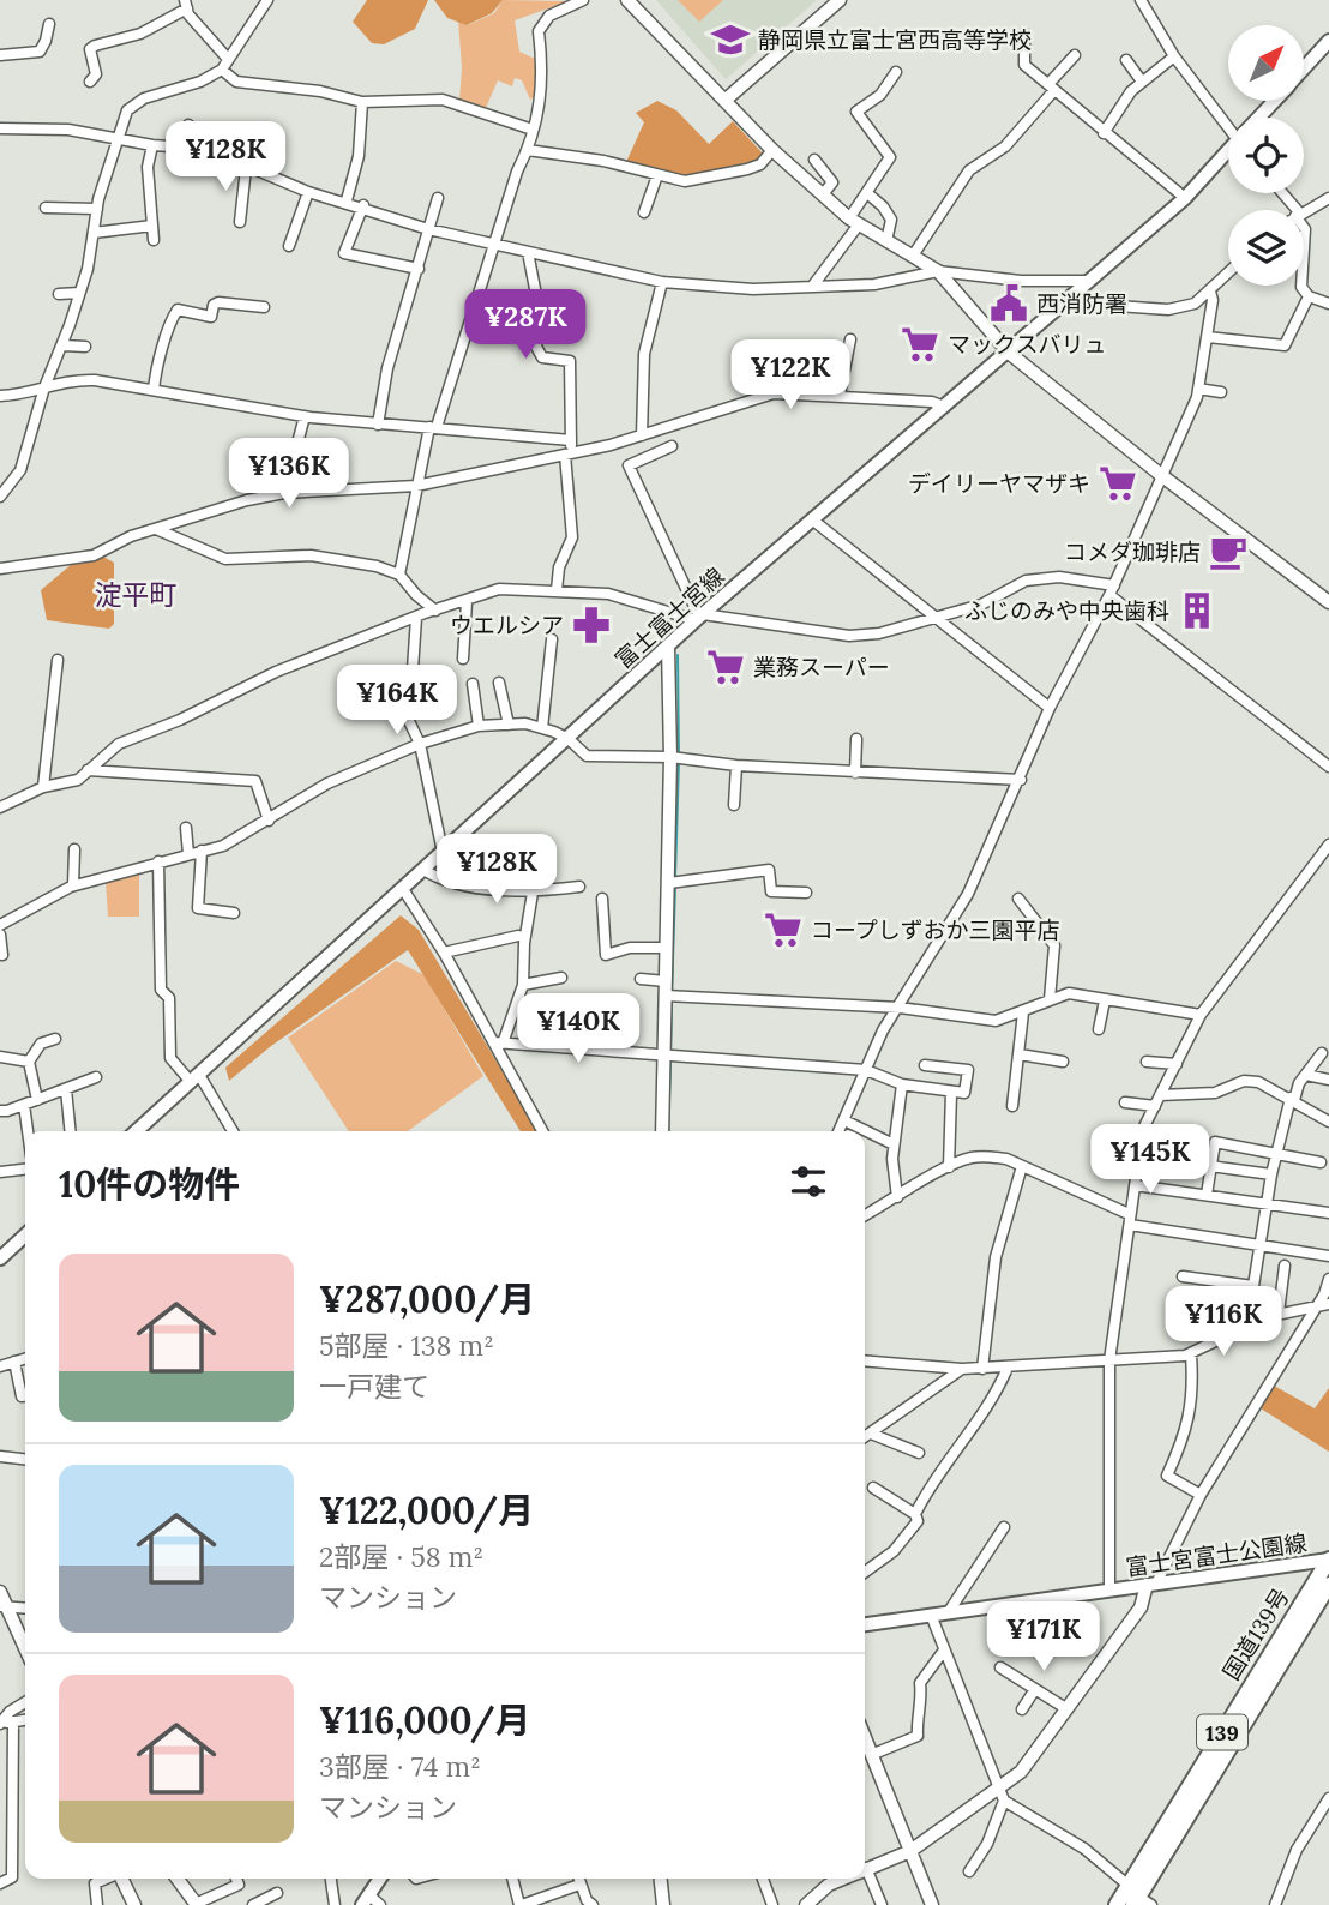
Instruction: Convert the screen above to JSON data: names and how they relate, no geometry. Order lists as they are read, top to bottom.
{
  "streets": {
    "highway": ["国道139号", "139"],
    "main road": ["富士富士宮線", "富士宮富士公園線"]
  },
  "crossings": [
    ["富士宮富士公園線", "国道139号"]
  ],
  "districts": ["淀平町"],
  "places": {
    "school or university": ["静岡県立富士宮西高等学校"],
    "public building": ["西消防署"],
    "supermarket": [
      "マックスバリュ",
      "デイリーヤマザキ",
      "業務スーパー",
      "コープしずおか三園平店"
    ],
    "cafe": ["コメダ珈琲店"],
    "building": ["ふじのみや中央歯科"],
    "pharmacy": ["ウエルシア"]
  },
  "north": "top right",
  "page": {
    "price": [
      "¥128K",
      "¥287K",
      "¥122K",
      "¥136K",
      "¥164K",
      "¥128K",
      "¥140K",
      "¥145K",
      "¥116K",
      "¥171K"
    ],
    "heading": "10件の物件",
    "list": [
      {
        "name": "¥287,000/月",
        "note": "5部屋 · 138 m² · 一戸建て"
      },
      {
        "name": "¥122,000/月",
        "note": "2部屋 · 58 m² · マンション"
      },
      {
        "name": "¥116,000/月",
        "note": "3部屋 · 74 m² · マンション"
      }
    ]
  }
}
